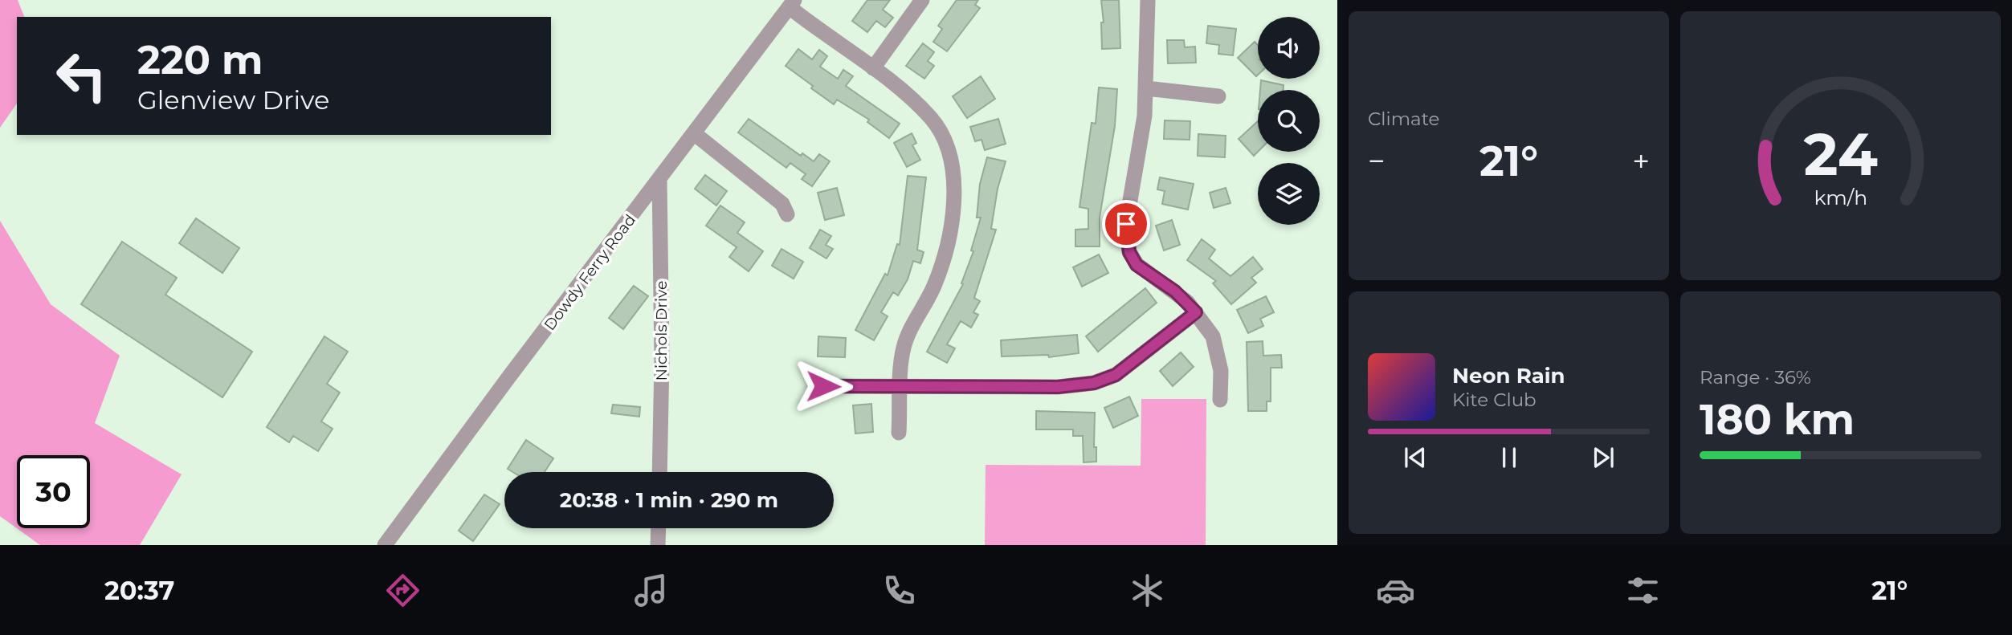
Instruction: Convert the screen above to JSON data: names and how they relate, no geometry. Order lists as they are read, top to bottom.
{
  "streets": {
    "street": ["Dowdy Ferry Road", "Nichols Drive"]
  },
  "crossings": [
    ["Dowdy Ferry Road", "Nichols Drive"]
  ],
  "page": {
    "tile": [
      "Climate",
      ["Range · 36%", "180 km"]
    ],
    "turn": ["220 m", "Glenview Drive"],
    "heat": ["−", "21°", "+"],
    "song": ["Neon Rain", "Kite Club"],
    "limit": "30",
    "trip": "20:38 · 1 min · 290 m",
    "tabs": ["20:37", "21°"],
    "gauge": ["24", "km/h"]
  }
}
